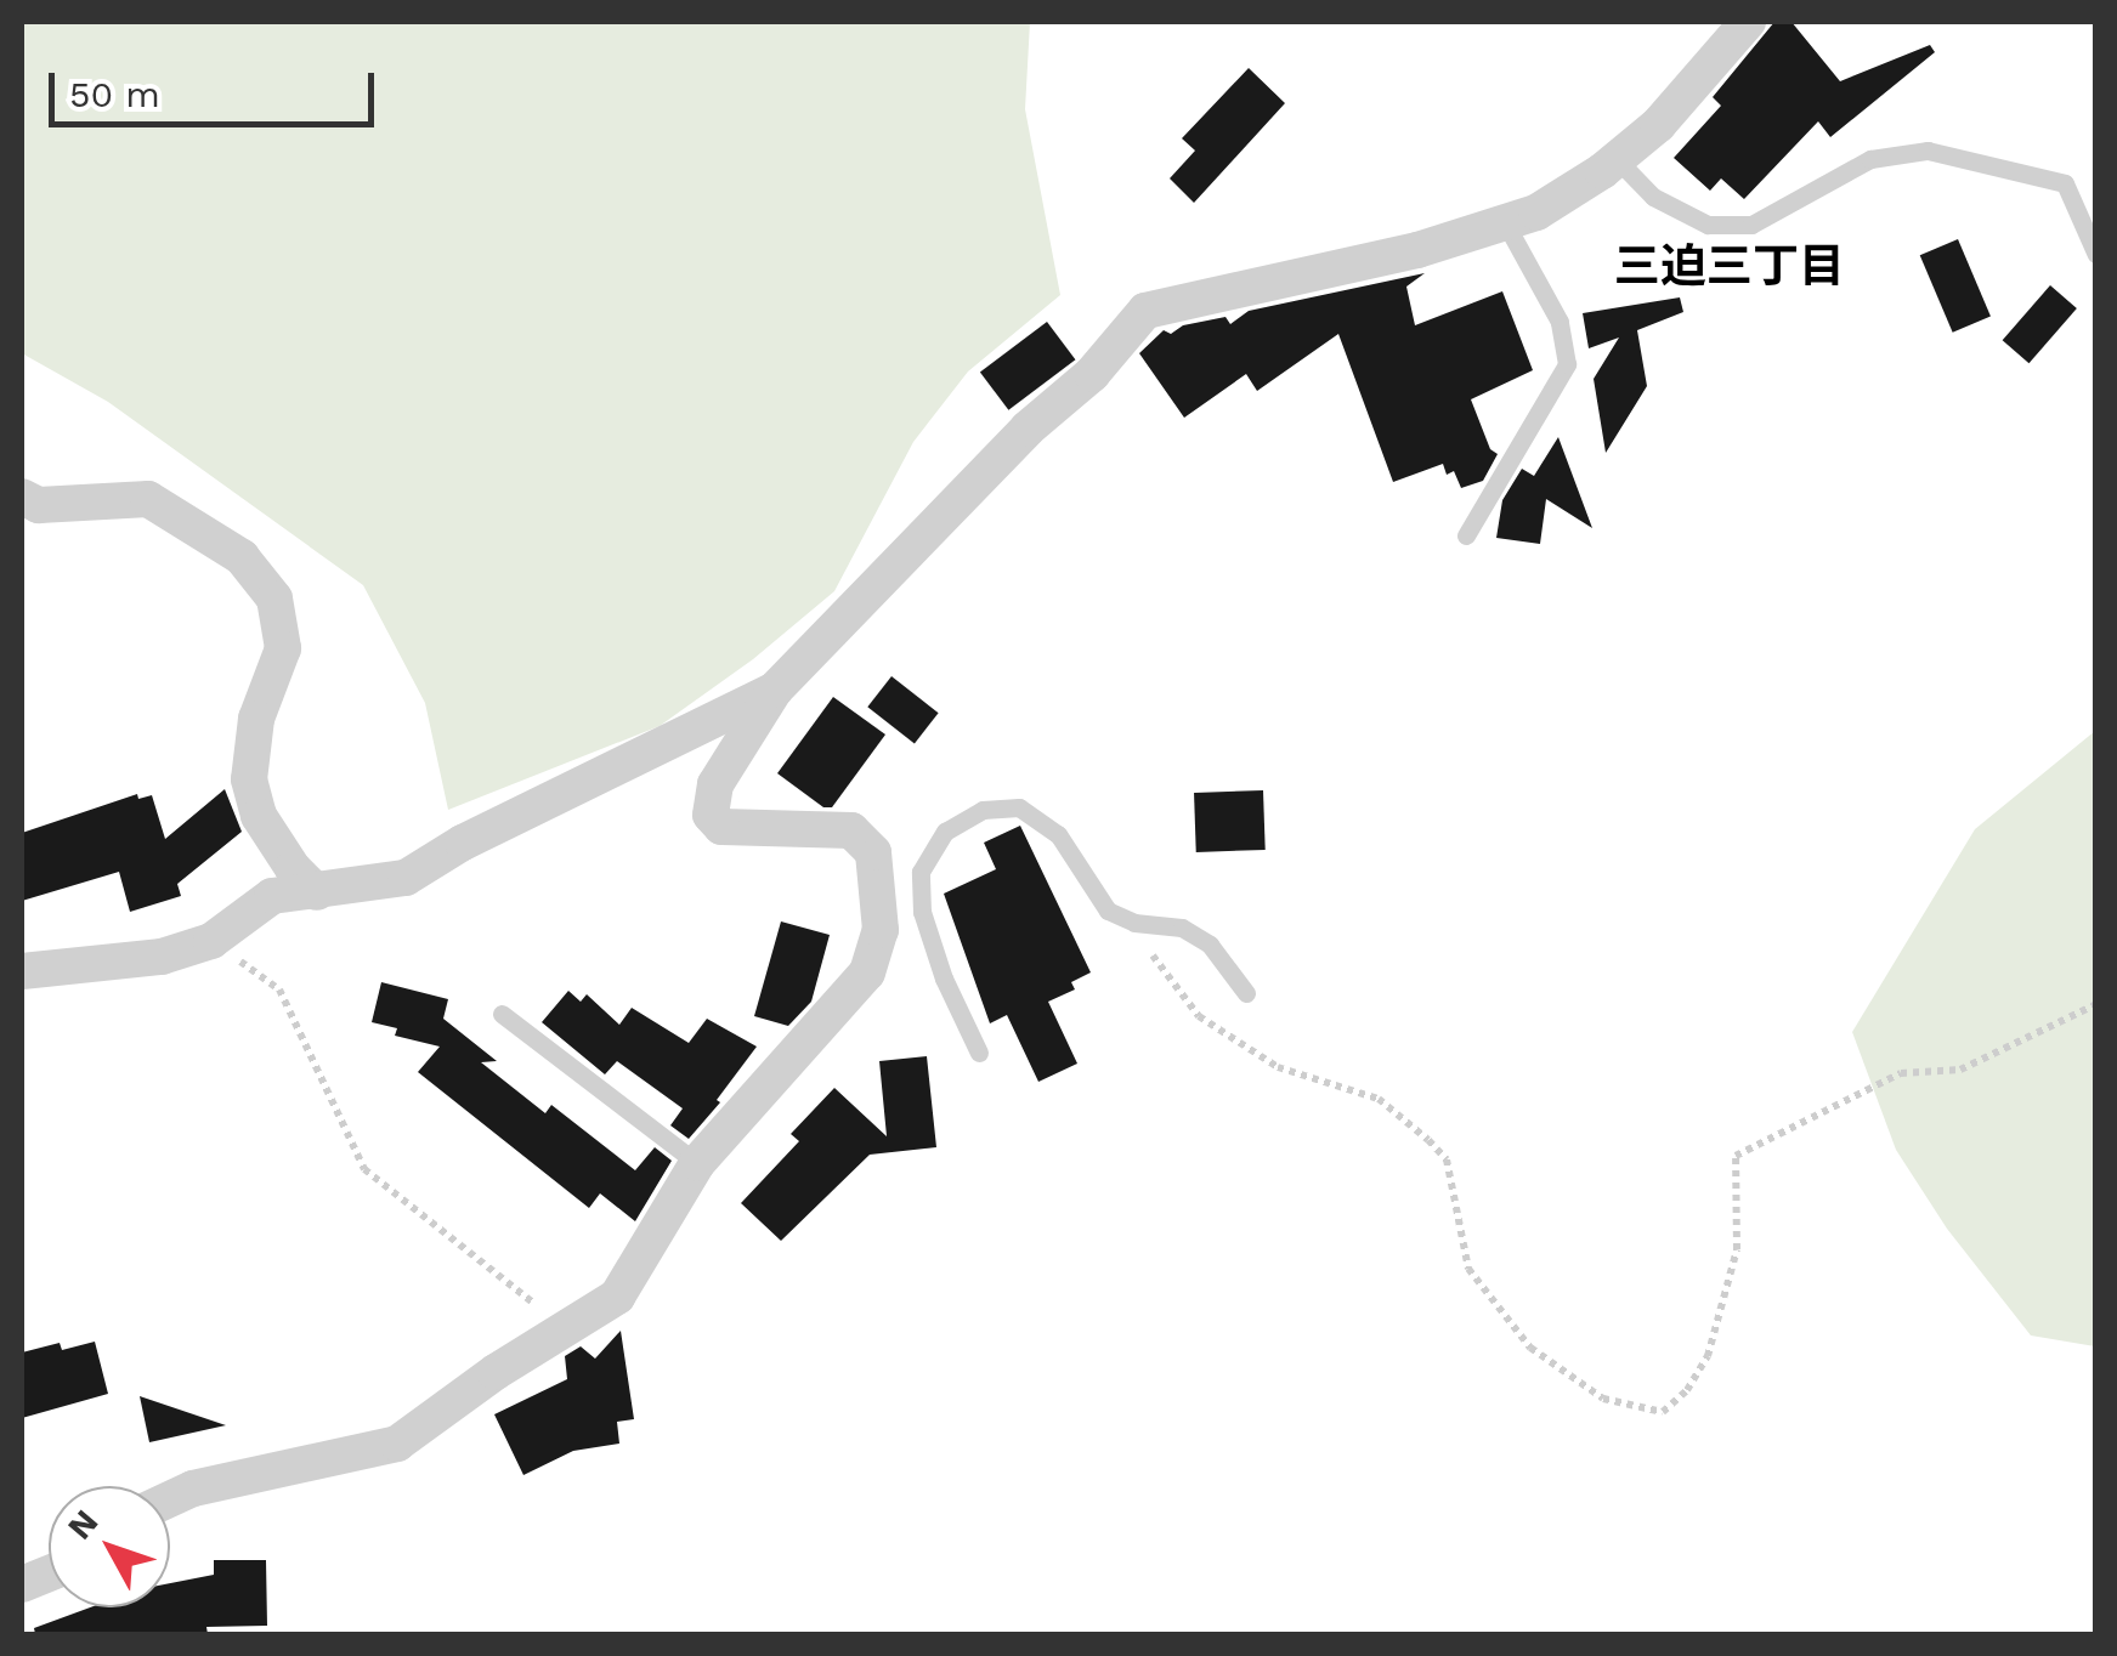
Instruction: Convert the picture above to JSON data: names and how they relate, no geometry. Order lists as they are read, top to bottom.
{
  "districts": ["三迫三丁目"],
  "scale_bar": "50 m",
  "north": "top left"
}
